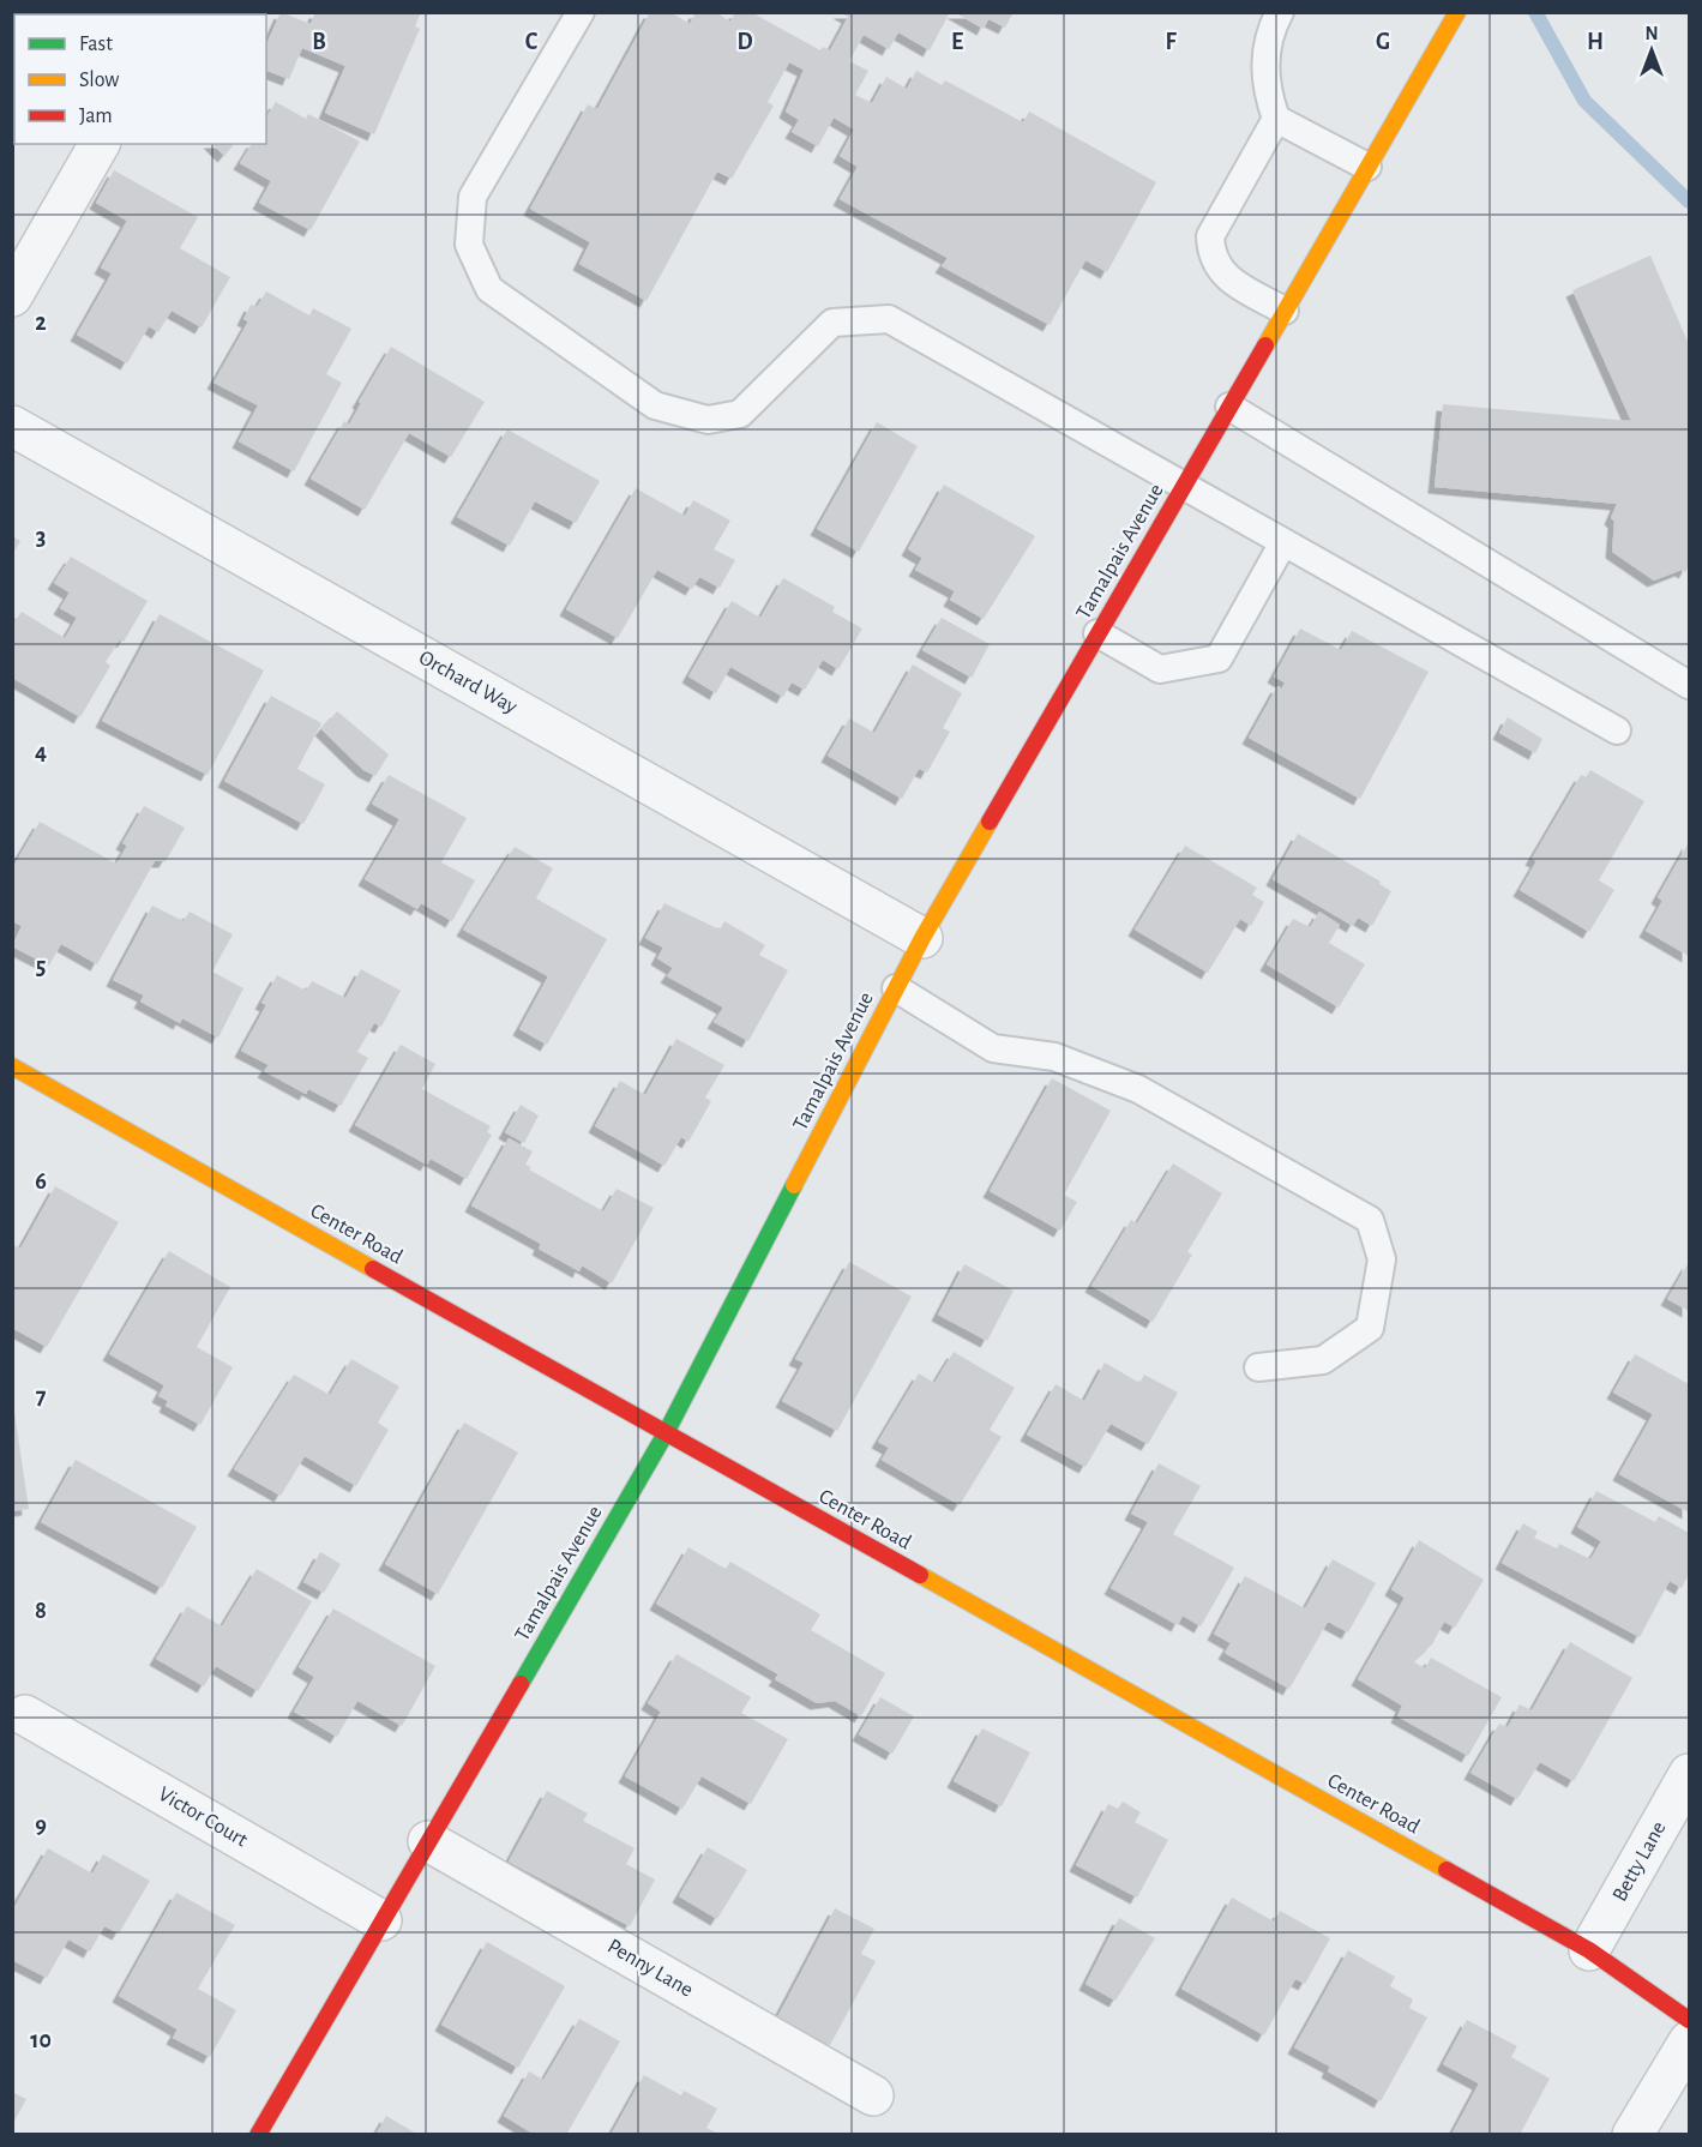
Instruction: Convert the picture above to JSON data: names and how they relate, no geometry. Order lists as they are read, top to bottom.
{
  "streets": {
    "street": [
      "Tamalpais Avenue",
      "Orchard Way",
      "Center Road",
      "Victor Court",
      "Betty Lane",
      "Penny Lane"
    ]
  },
  "crossings": [
    ["Tamalpais Avenue", "Orchard Way"],
    ["Tamalpais Avenue", "Center Road"],
    ["Tamalpais Avenue", "Victor Court"],
    ["Tamalpais Avenue", "Penny Lane"],
    ["Center Road", "Betty Lane"]
  ],
  "legend": ["Fast", "Slow", "Jam"],
  "north": "top",
  "grid": {
    "columns": [
      "B",
      "C",
      "D",
      "E",
      "F",
      "G",
      "H"
    ],
    "rows": [
      "2",
      "3",
      "4",
      "5",
      "6",
      "7",
      "8",
      "9",
      "10"
    ]
  }
}
